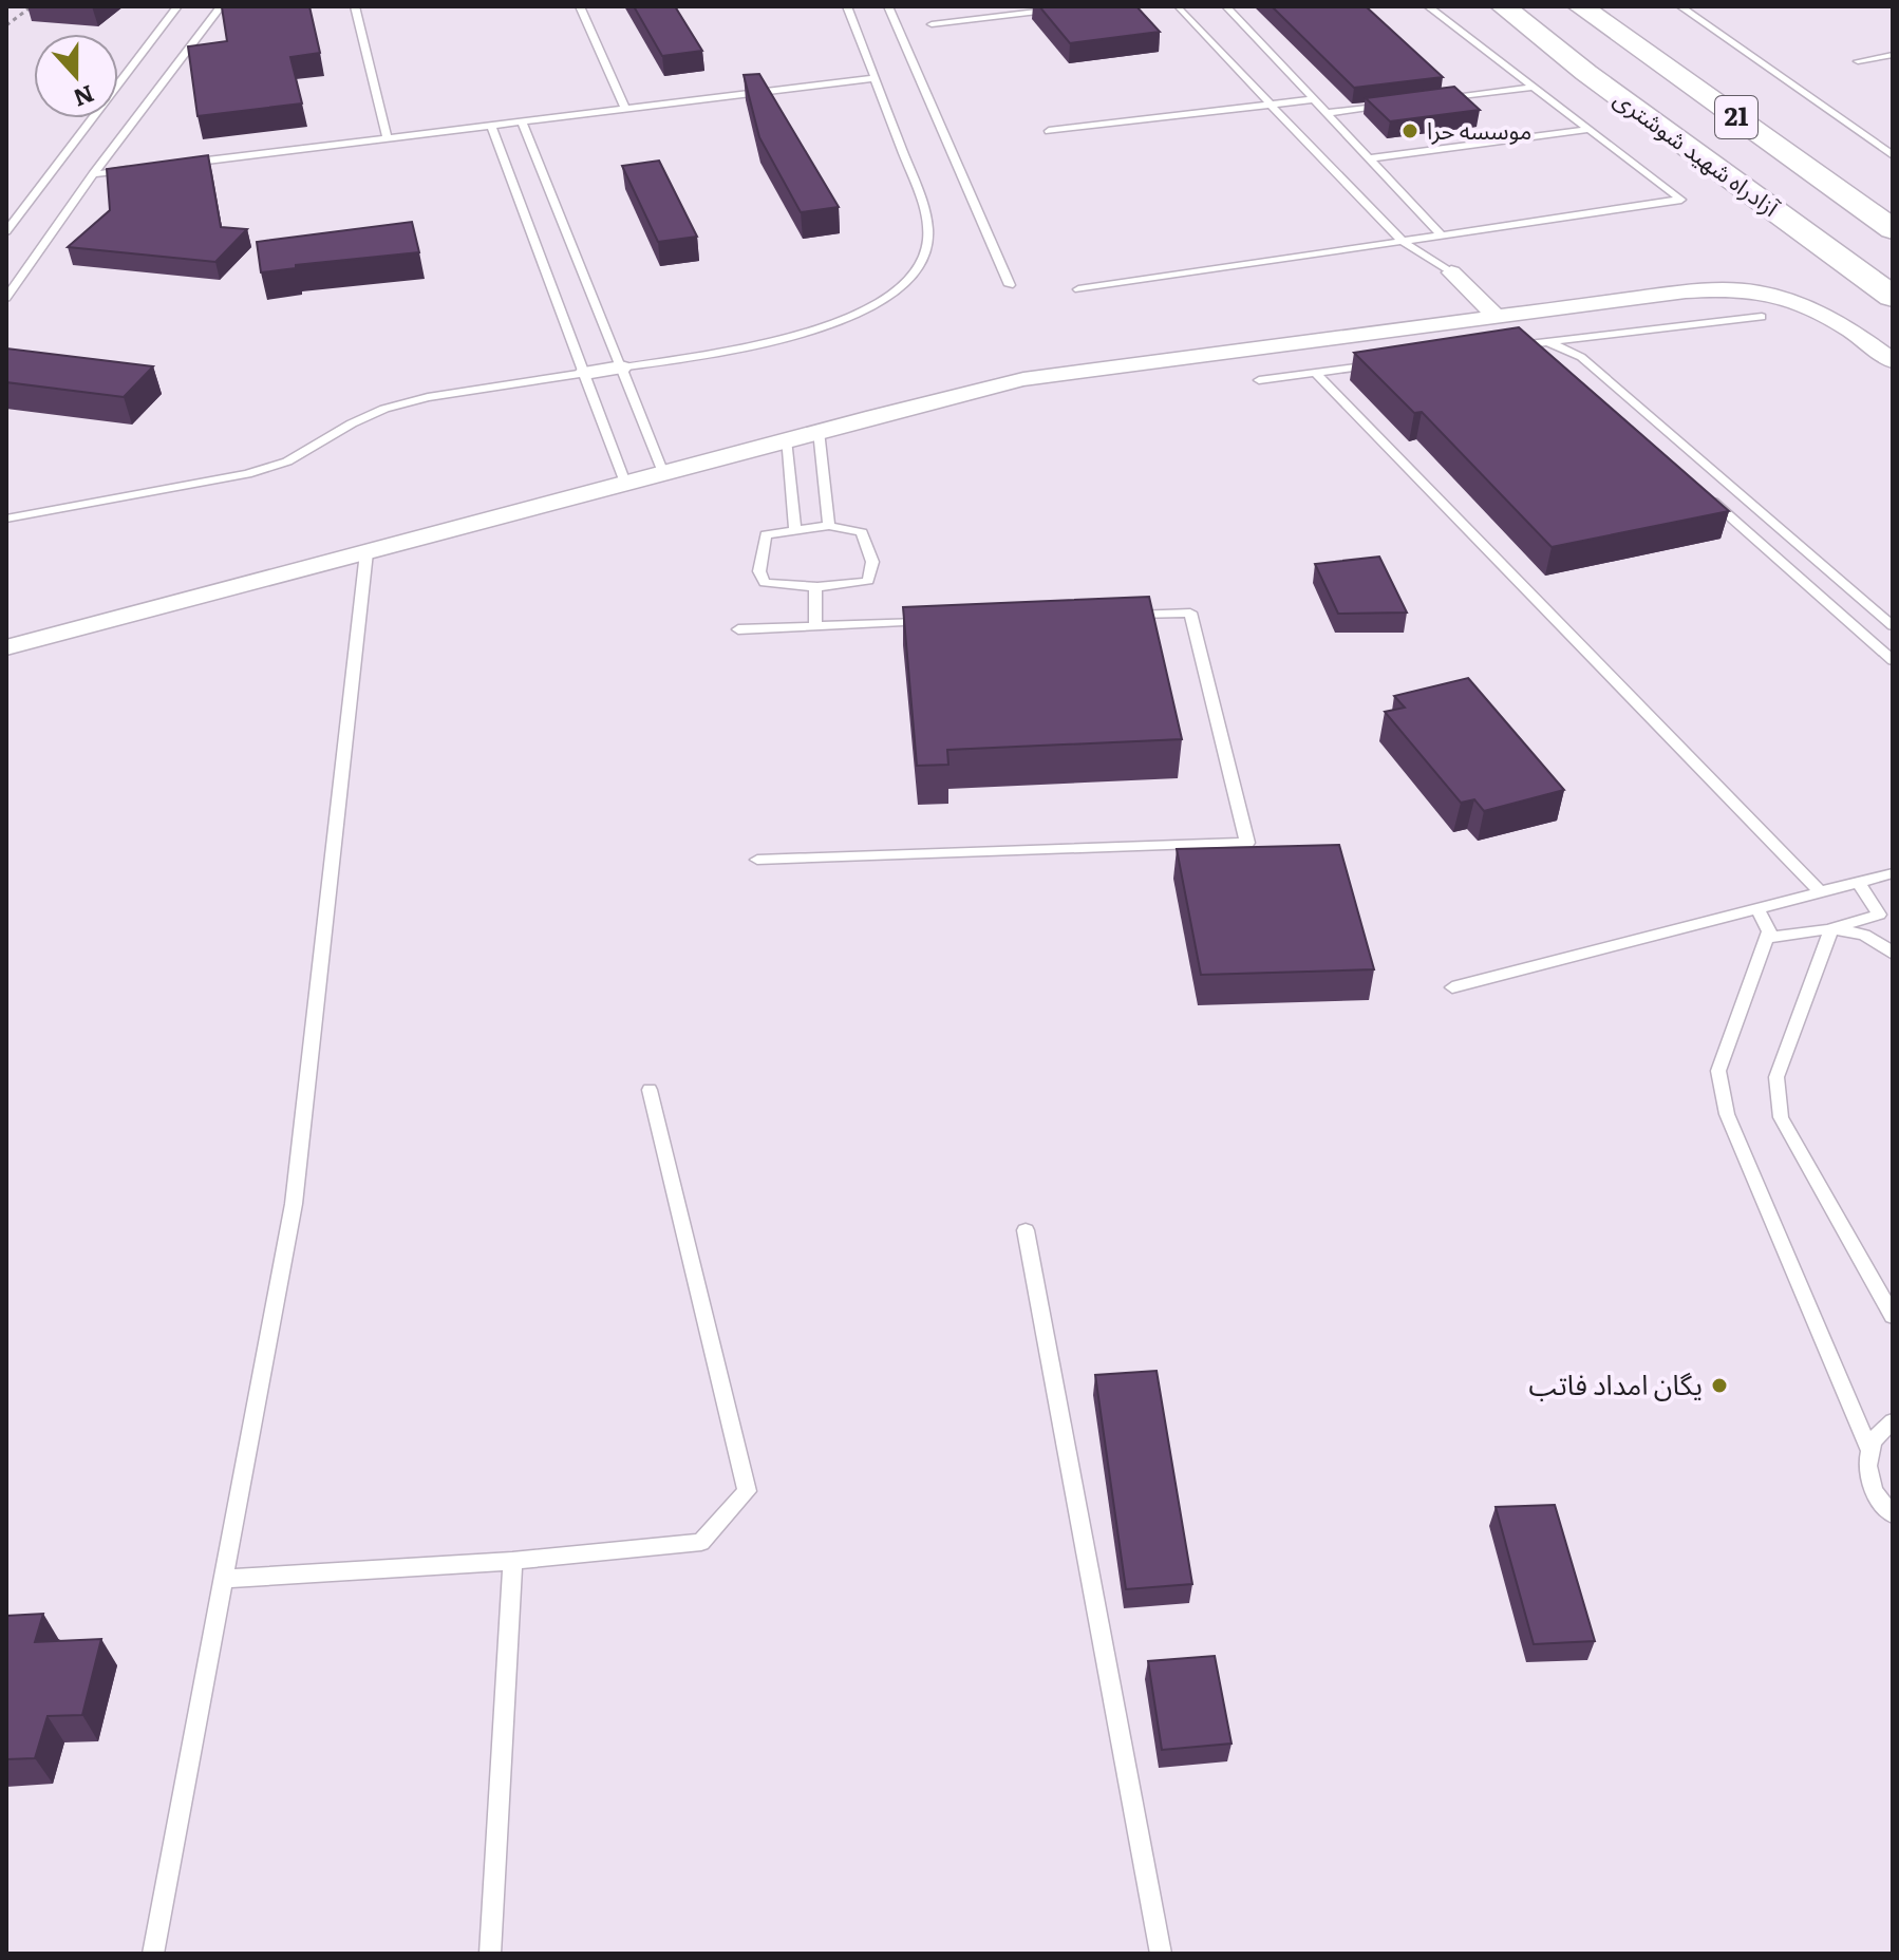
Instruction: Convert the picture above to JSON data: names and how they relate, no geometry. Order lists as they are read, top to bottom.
{
  "streets": {
    "highway": ["21", "آزادراه شهید شوشتری"]
  },
  "places": ["موسسه حرا", "یگان امداد فاتب"],
  "north": "bottom"
}
